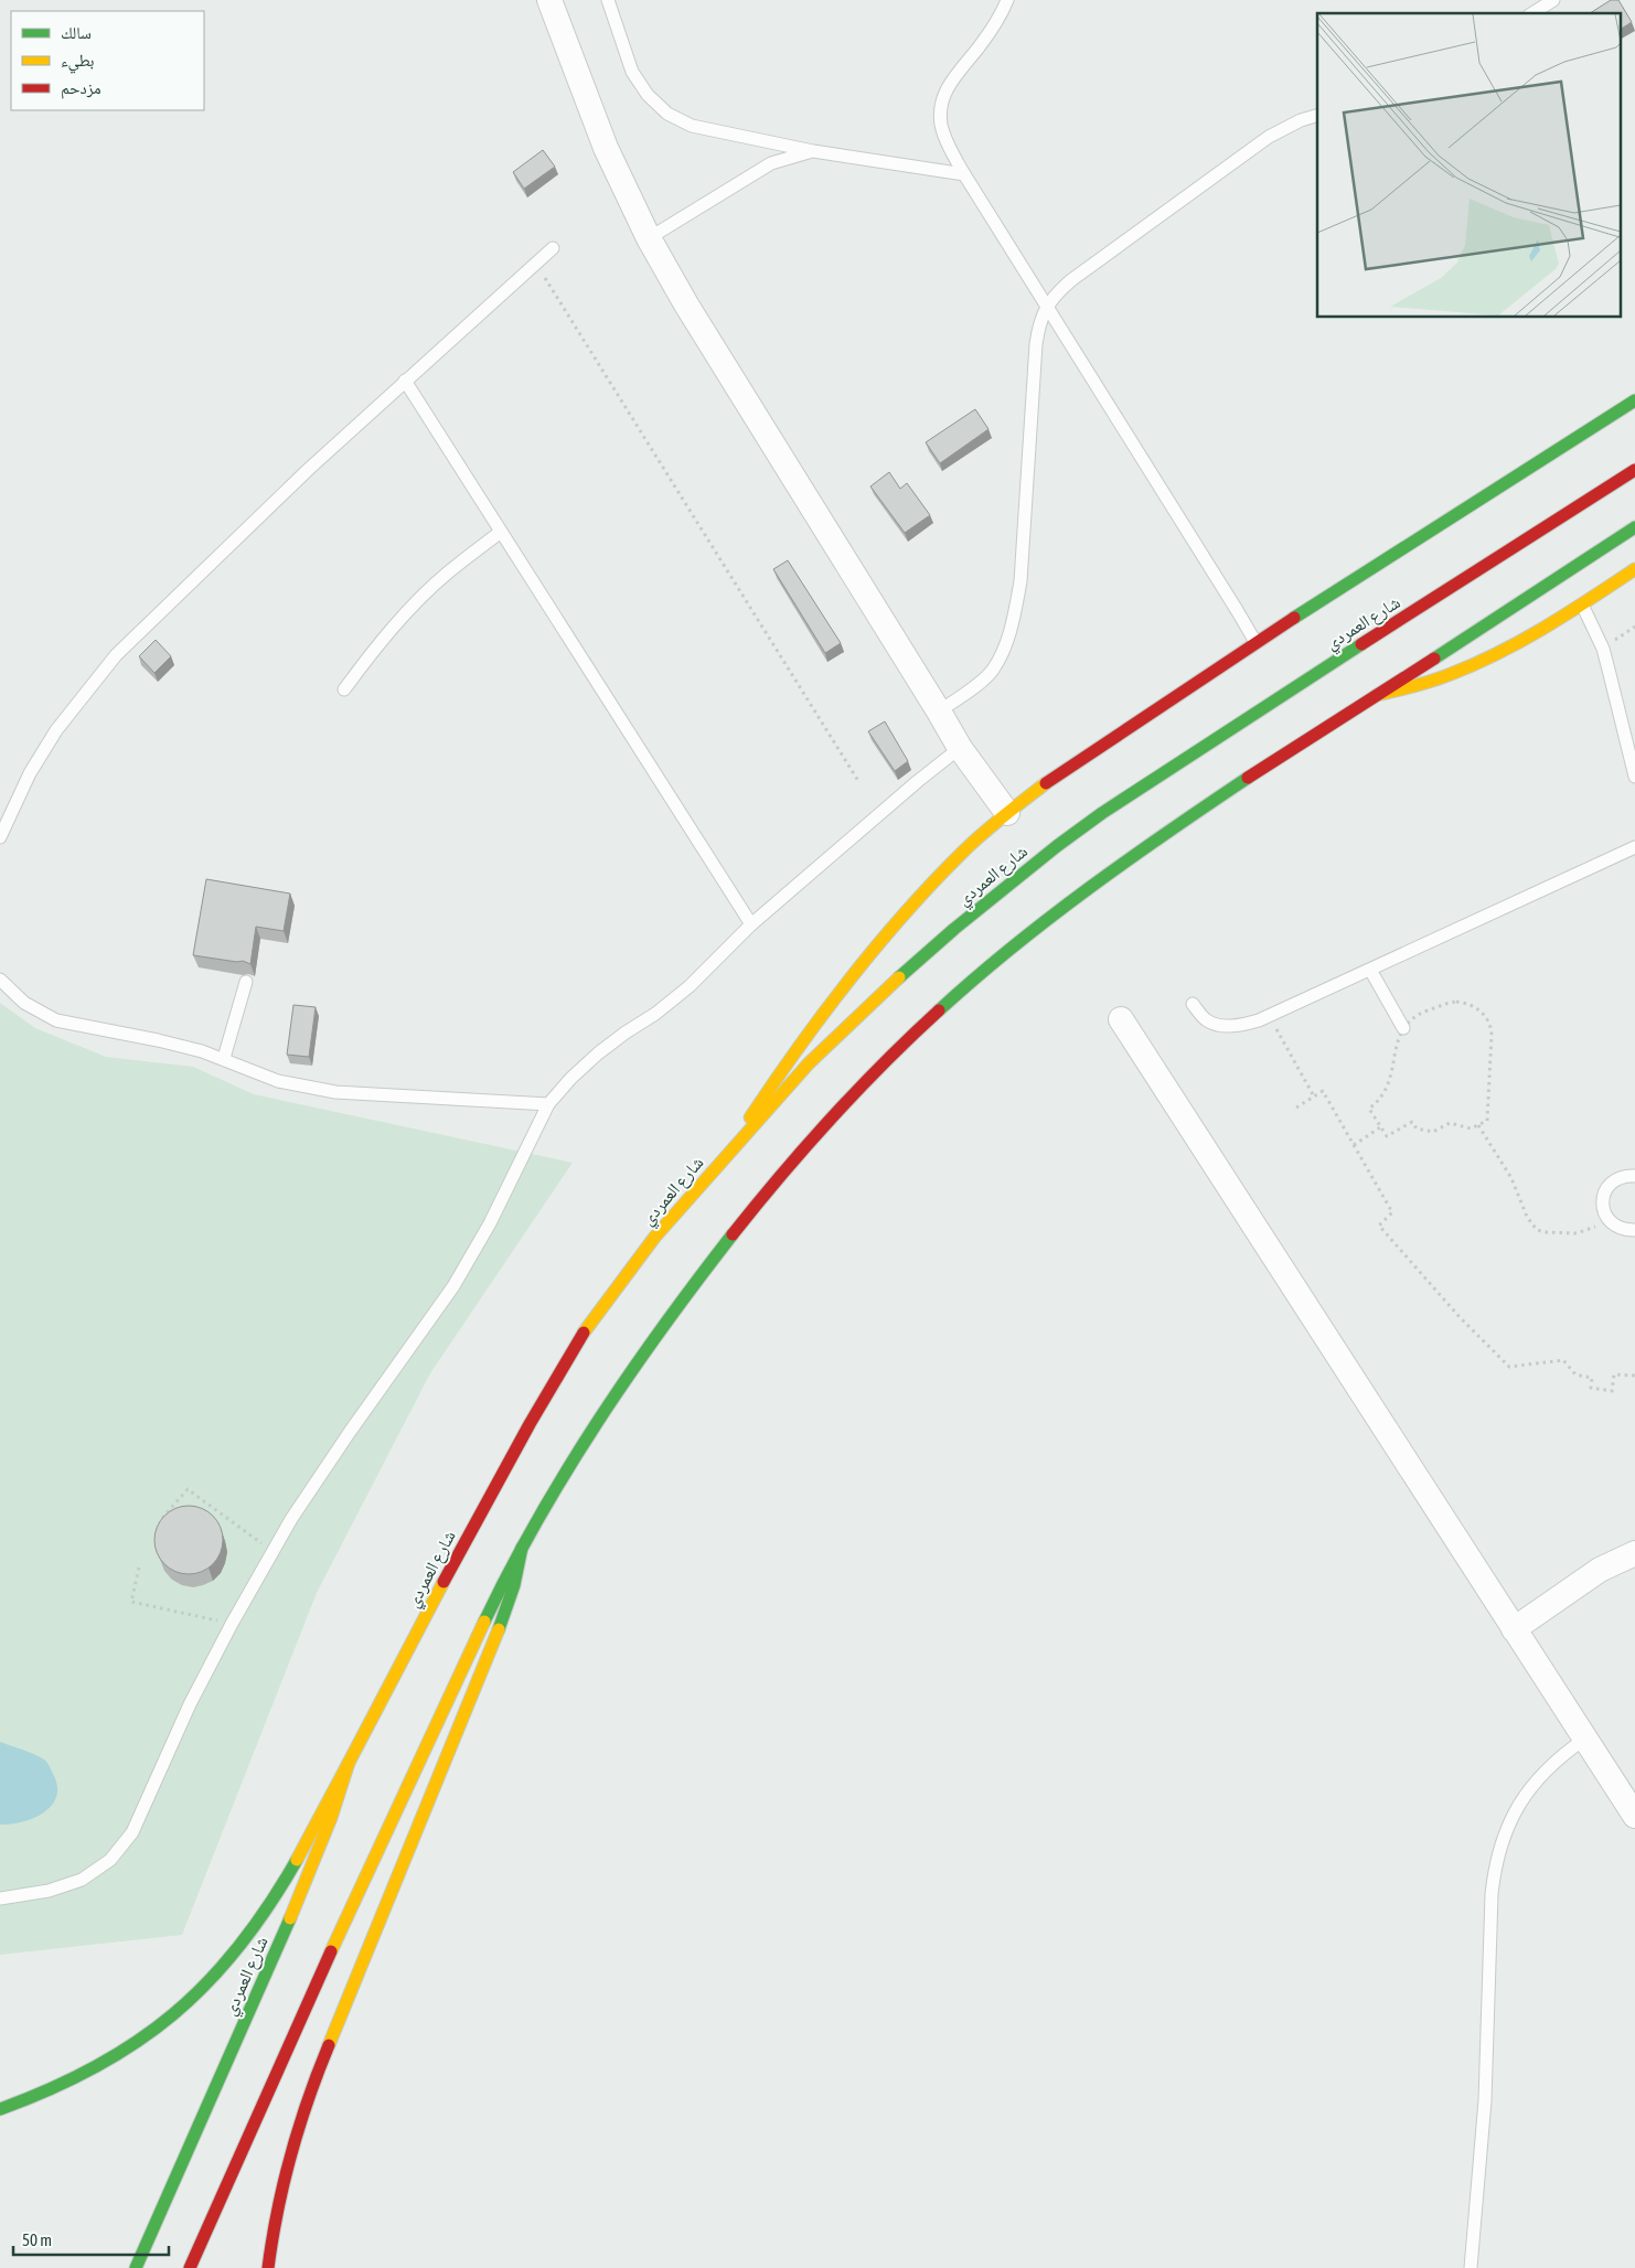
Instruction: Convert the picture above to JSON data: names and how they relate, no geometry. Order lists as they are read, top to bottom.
{
  "streets": {
    "main road": ["شارع العمردي"]
  },
  "legend": ["سالك", "بطيء", "مزدحم"],
  "scale_bar": "50 m"
}
